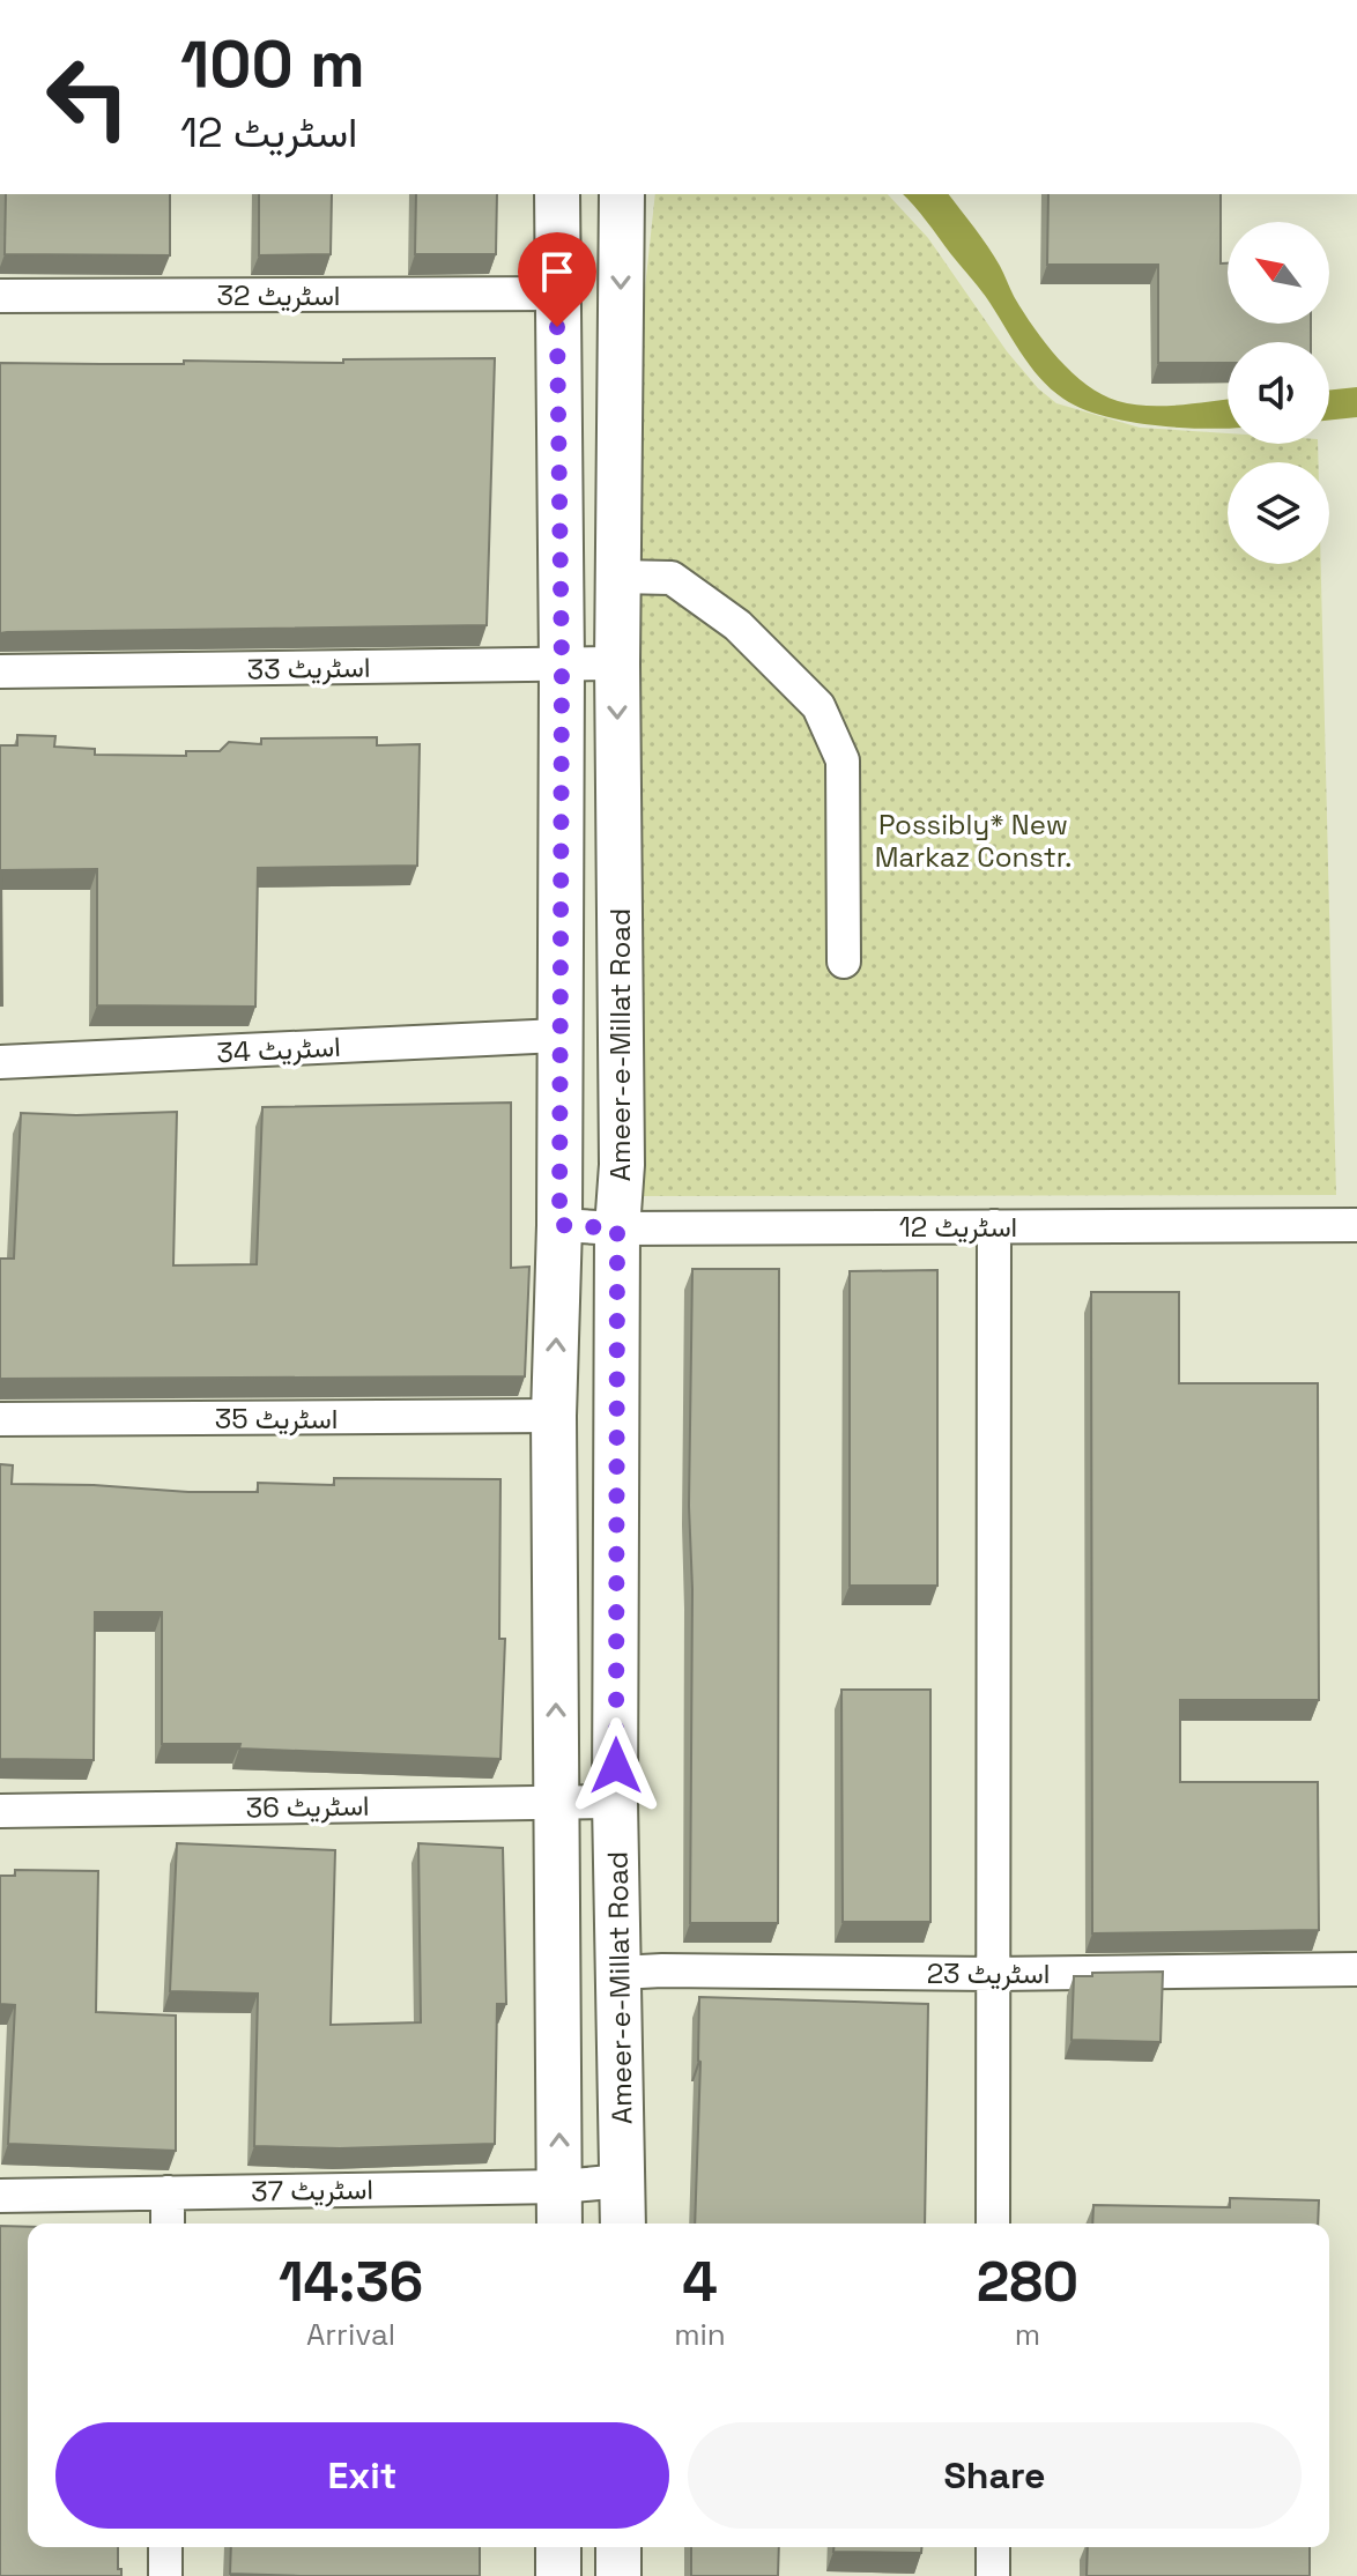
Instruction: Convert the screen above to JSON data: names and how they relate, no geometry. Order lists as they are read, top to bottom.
{
  "streets": {
    "main road": ["Ameer-e-Millat Road"],
    "street": [
      "اسٹریٹ 32",
      "اسٹریٹ 33",
      "اسٹریٹ 34",
      "اسٹریٹ 12",
      "اسٹریٹ 35",
      "اسٹریٹ 36",
      "اسٹریٹ 23",
      "اسٹریٹ 37"
    ]
  },
  "crossings": [
    ["اسٹریٹ 33", "Ameer-e-Millat Road"],
    ["Ameer-e-Millat Road", "اسٹریٹ 12"],
    ["Ameer-e-Millat Road", "اسٹریٹ 36"],
    ["Ameer-e-Millat Road", "اسٹریٹ 23"],
    ["Ameer-e-Millat Road", "اسٹریٹ 37"]
  ],
  "parks": ["Possibly* New Markaz Constr."],
  "north": "top left",
  "page": {
    "turn": ["100 m", "اسٹریٹ 12"],
    "eta": [
      "14:36",
      "Arrival",
      "4",
      "min",
      "280",
      "m"
    ],
    "buttons": ["Exit", "Share"]
  }
}
